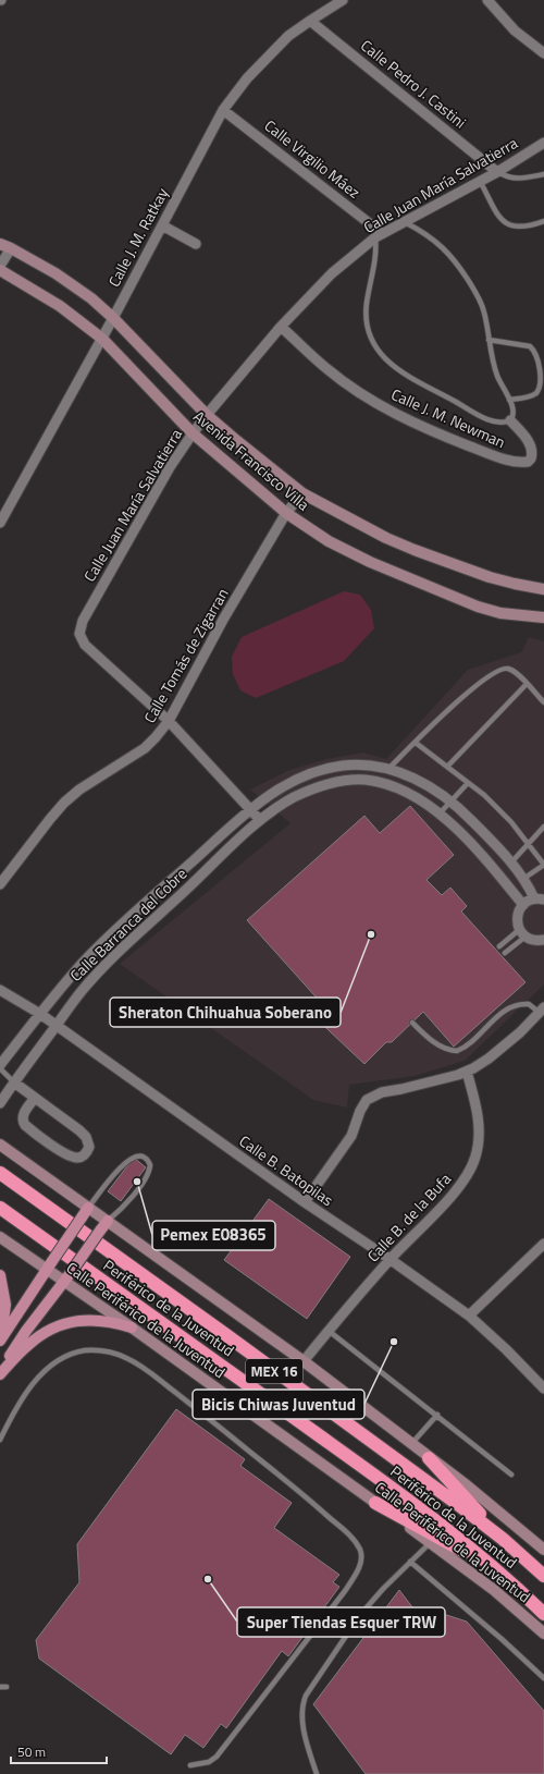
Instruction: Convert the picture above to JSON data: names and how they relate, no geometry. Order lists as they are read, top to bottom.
{
  "streets": {
    "highway": ["Periférico de la Juventud", "MEX 16"],
    "main road": ["Avenida Francisco Villa", "Calle Periférico de la Juventud"],
    "street": [
      "Calle Pedro J. Castini",
      "Calle Virgilio Máez",
      "Calle Juan María Salvatierra",
      "Calle J. M. Ratkay",
      "Calle J. M. Newman",
      "Calle Tomás de Zigarran",
      "Calle Barranca del Cobre",
      "Calle B. Batopilas",
      "Calle B. de la Bufa"
    ]
  },
  "crossings": [
    ["Calle Pedro J. Castini", "Calle Juan María Salvatierra"],
    ["Calle Pedro J. Castini", "Calle J. M. Ratkay"],
    ["Calle Virgilio Máez", "Calle Juan María Salvatierra"],
    ["Calle Virgilio Máez", "Calle J. M. Ratkay"],
    ["Calle Juan María Salvatierra", "Calle J. M. Newman"],
    ["Calle Juan María Salvatierra", "Avenida Francisco Villa"],
    ["Calle Juan María Salvatierra", "Calle Tomás de Zigarran"],
    ["Calle Juan María Salvatierra", "Calle Barranca del Cobre"],
    ["Calle J. M. Ratkay", "Avenida Francisco Villa"],
    ["Avenida Francisco Villa", "Calle Tomás de Zigarran"],
    ["Calle Barranca del Cobre", "Calle B. Batopilas"],
    ["Calle B. Batopilas", "Calle B. de la Bufa"]
  ],
  "places": [
    "Sheraton Chihuahua Soberano",
    "Pemex E08365",
    "Bicis Chiwas Juventud",
    "Super Tiendas Esquer TRW"
  ],
  "scale_bar": "50 m"
}
